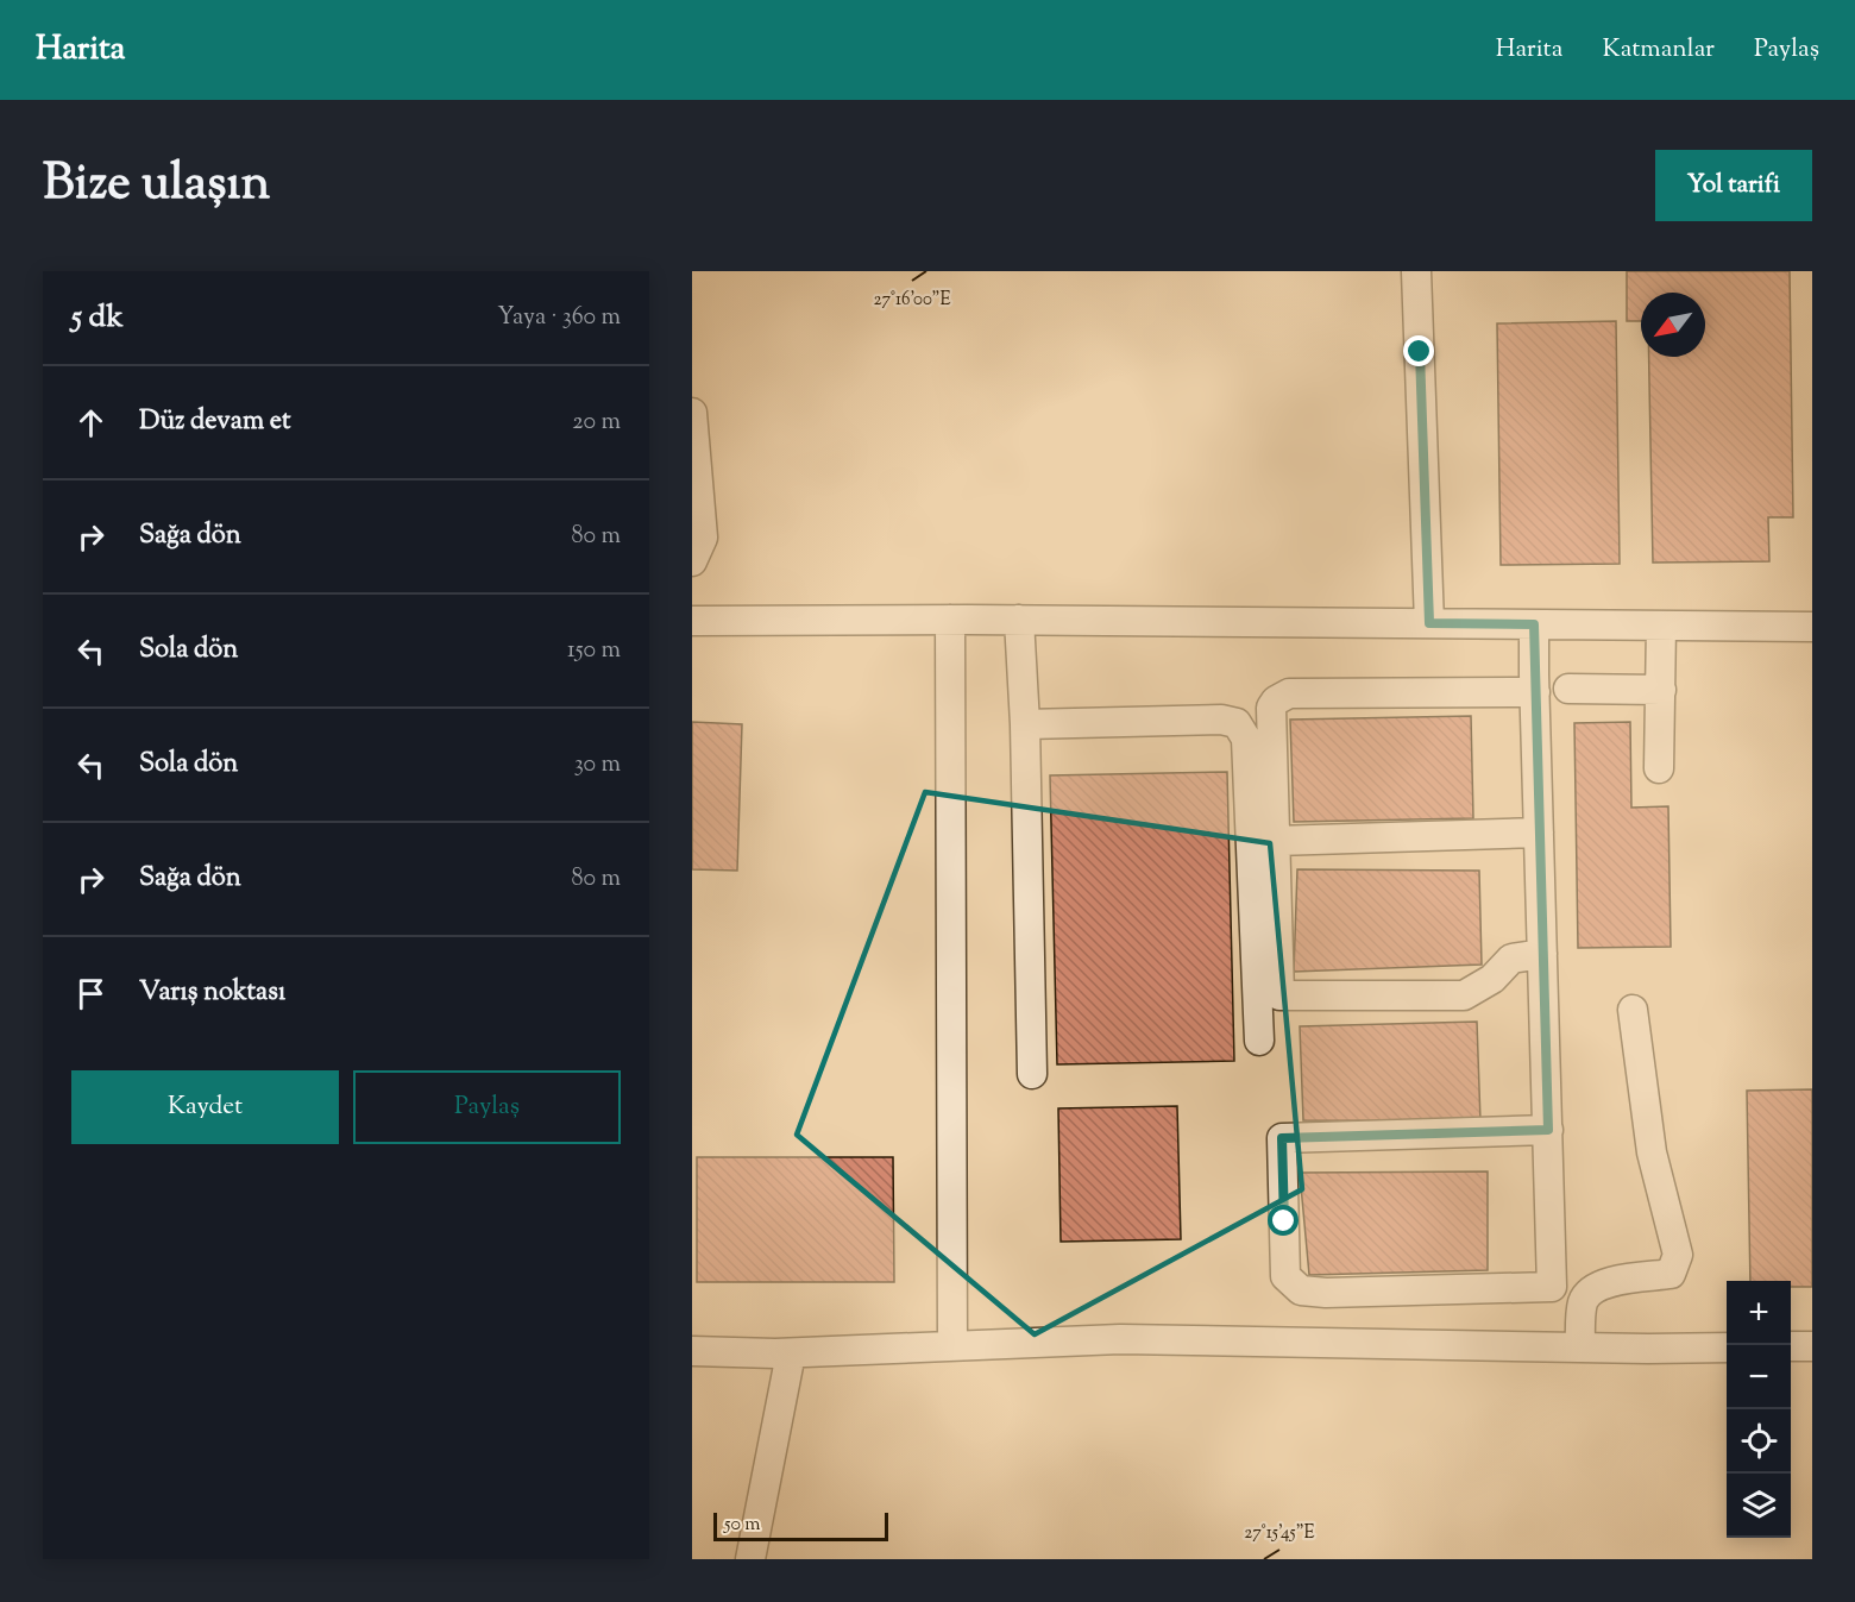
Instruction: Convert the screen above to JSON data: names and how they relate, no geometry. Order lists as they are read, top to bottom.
{
  "scale_bar": "50 m",
  "north": "bottom left",
  "page": {
    "header": "Harita",
    "nav": ["Harita", "Katmanlar", "Paylaş"],
    "title": "Bize ulaşın",
    "buttons": [
      "Yol tarifi",
      ["Kaydet", "Paylaş"]
    ],
    "heading": ["5 dk", "Yaya · 360 m"],
    "list": [
      ["Düz devam et", "20 m"],
      ["Sağa dön", "80 m"],
      ["Sola dön", "150 m"],
      ["Sola dön", "30 m"],
      ["Sağa dön", "80 m"],
      "Varış noktası"
    ],
    "map_buttons": ["+", "−"],
    "scale": "50 m"
  },
  "coordinates": ["27°16'00\"E", "27°15'45\"E"]
}
